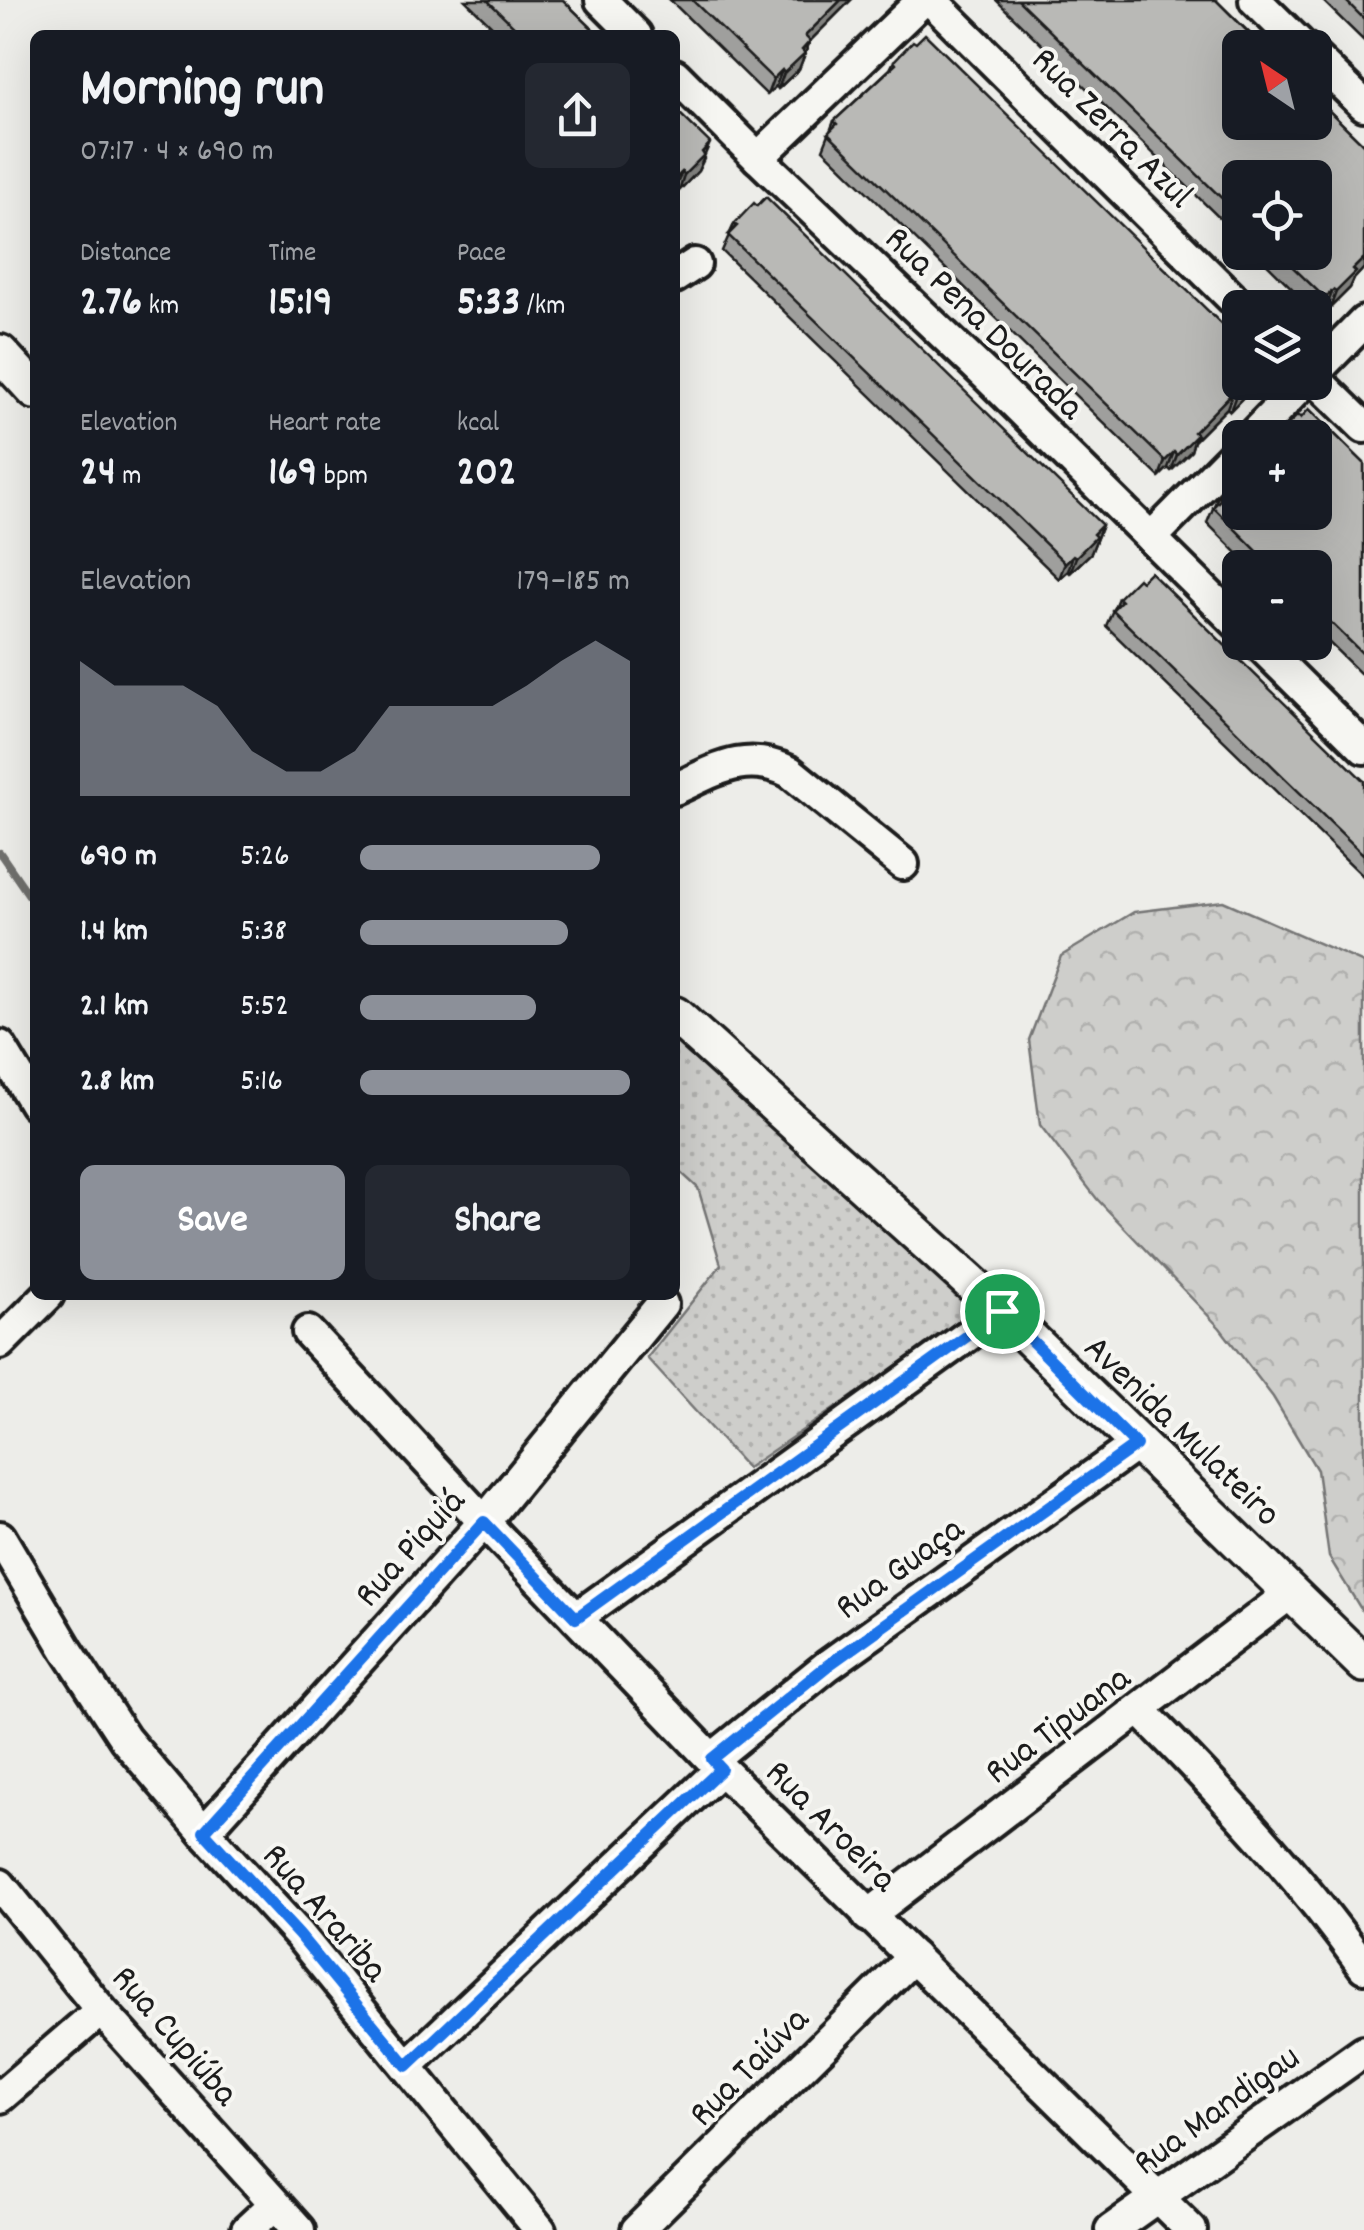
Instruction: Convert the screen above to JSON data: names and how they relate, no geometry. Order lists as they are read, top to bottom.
{
  "streets": {
    "street": [
      "Rua Zerra Azul",
      "Rua Pena Dourada",
      "Avenida Mulateiro",
      "Rua Piquiá",
      "Rua Guaça",
      "Rua Tipuana",
      "Rua Aroeira",
      "Rua Arariba",
      "Rua Cupiúba",
      "Rua Taiúva",
      "Rua Mandigau"
    ]
  },
  "crossings": [
    ["Avenida Mulateiro", "Rua Guaça"],
    ["Avenida Mulateiro", "Rua Tipuana"],
    ["Rua Piquiá", "Rua Aroeira"],
    ["Rua Piquiá", "Rua Arariba"],
    ["Rua Guaça", "Rua Aroeira"],
    ["Rua Guaça", "Rua Arariba"],
    ["Rua Tipuana", "Rua Aroeira"],
    ["Rua Aroeira", "Rua Taiúva"],
    ["Rua Aroeira", "Rua Mandigau"]
  ],
  "north": "top left",
  "page": {
    "map_buttons": ["+", "−"],
    "heading": ["Morning run", "07:17 · 4 × 690 m"],
    "stats": [
      ["Distance", "2.76 km"],
      ["Time", "15:19"],
      ["Pace", "5:33 /km"],
      ["Elevation", "24 m"],
      ["Heart rate", "169 bpm"],
      ["kcal", "202"]
    ],
    "chart": ["Elevation", "179–185 m"],
    "list": [
      {
        "name": "690 m",
        "note": "5:26"
      },
      {
        "name": "1.4 km",
        "note": "5:38"
      },
      {
        "name": "2.1 km",
        "note": "5:52"
      },
      {
        "name": "2.8 km",
        "note": "5:16"
      }
    ],
    "buttons": ["Save", "Share"]
  }
}
